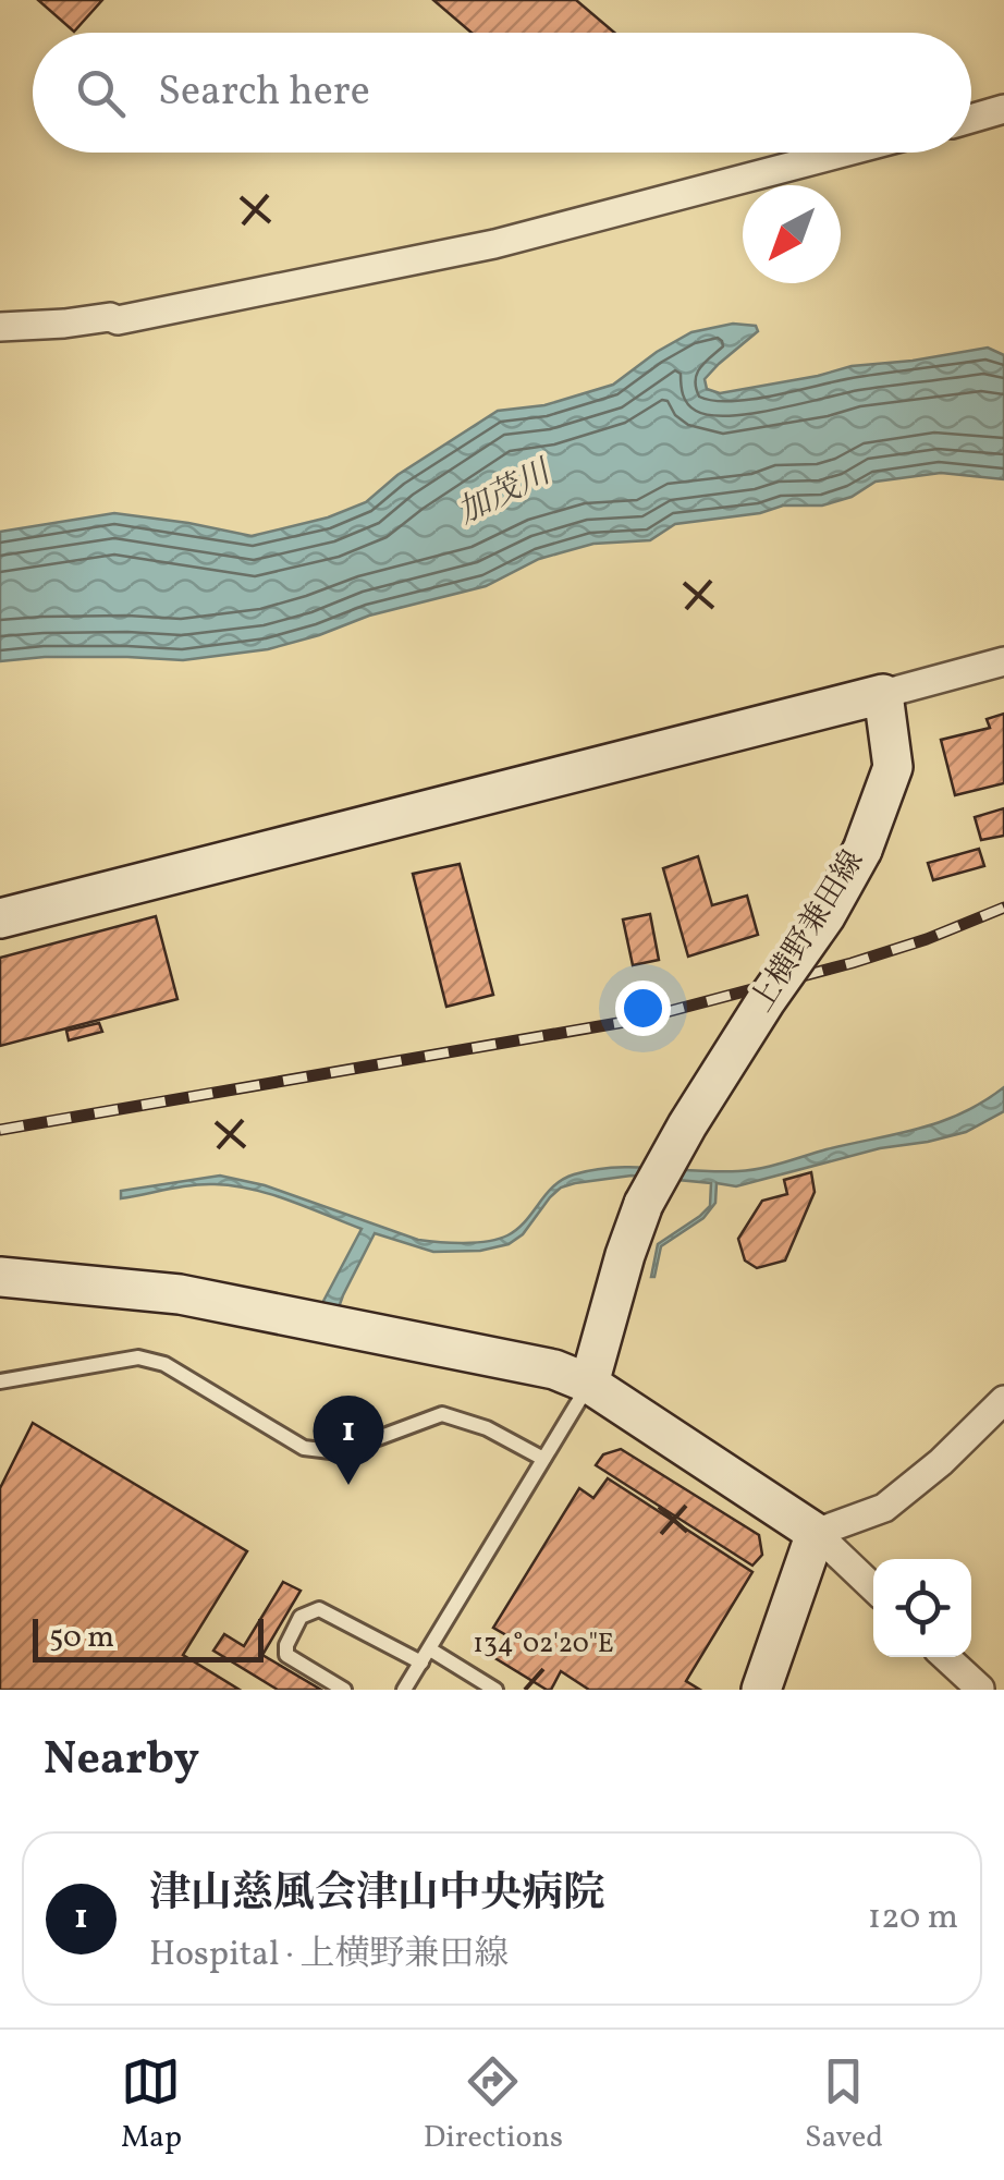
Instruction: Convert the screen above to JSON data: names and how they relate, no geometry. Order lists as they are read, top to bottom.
{
  "streets": {
    "main road": ["上横野兼田線"]
  },
  "water": ["加茂川"],
  "scale_bar": "50 m",
  "north": "bottom left",
  "page": {
    "search": "Search here",
    "pins": "1",
    "scale": "50 m",
    "heading": "Nearby",
    "list": [
      {
        "mark": "1",
        "name": "津山慈風会津山中央病院",
        "note": "Hospital · 上横野兼田線",
        "value": "120 m"
      }
    ],
    "nav": ["Map", "Directions", "Saved"]
  },
  "coordinates": ["134°02'20\"E"]
}
